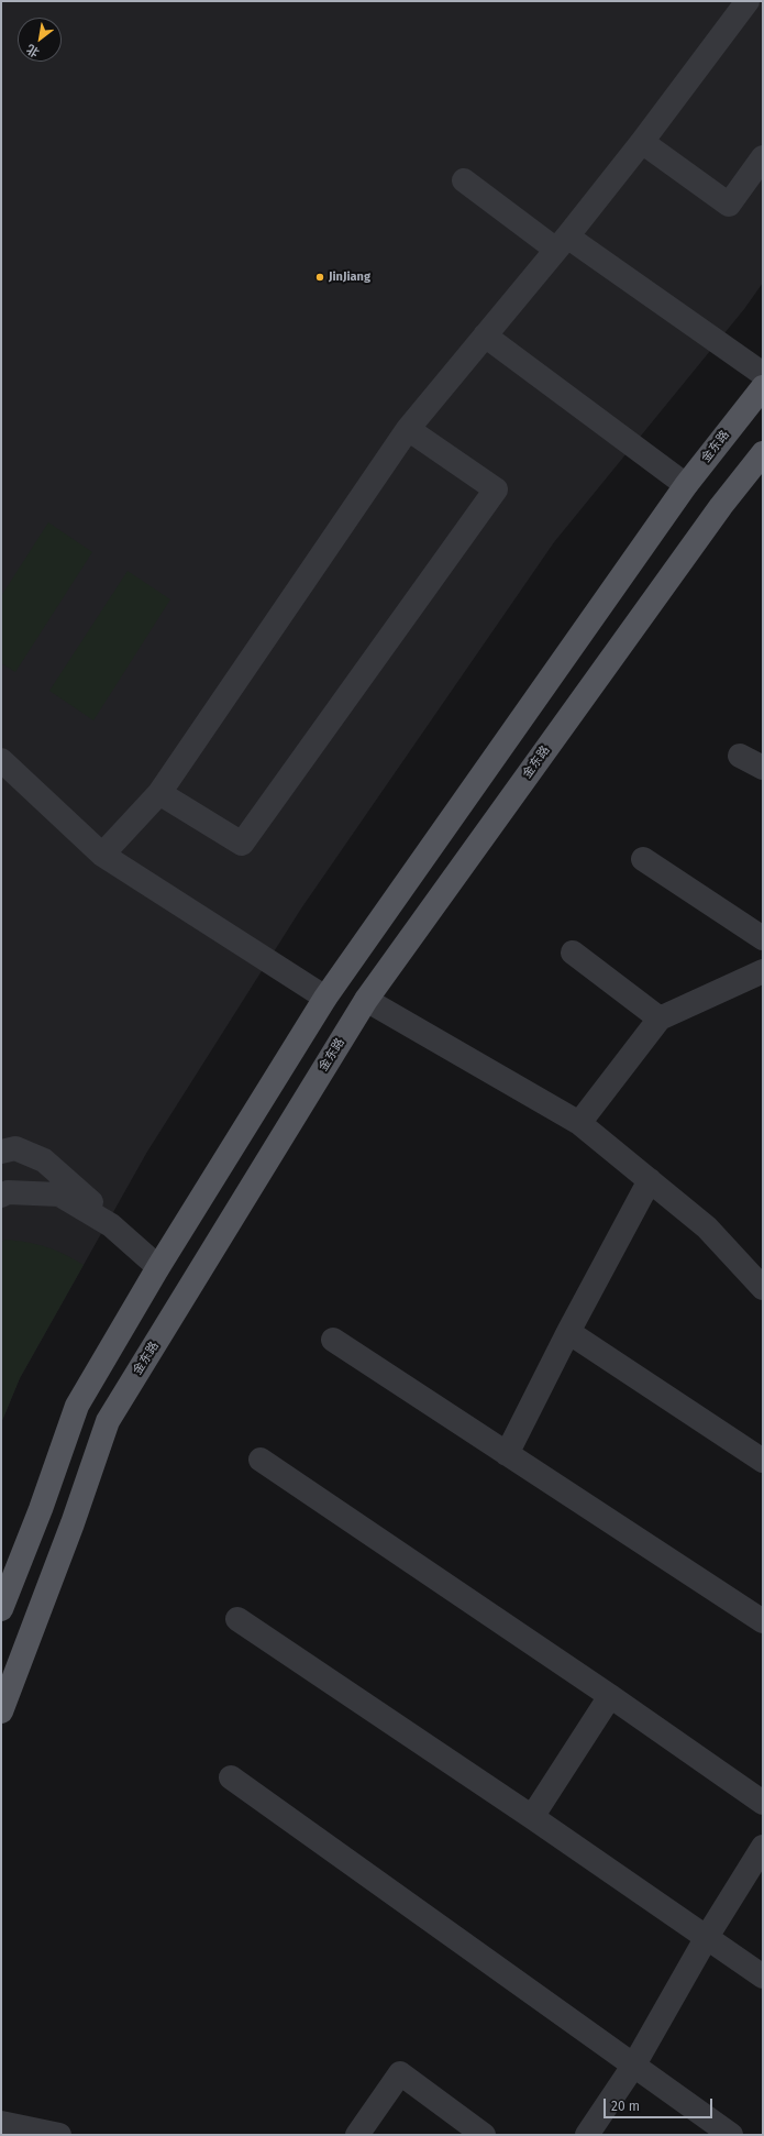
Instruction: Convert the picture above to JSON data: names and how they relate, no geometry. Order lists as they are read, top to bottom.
{
  "streets": {
    "main road": ["金东路"]
  },
  "places": ["JinJiang"],
  "scale_bar": "20 m",
  "north": "bottom left"
}
